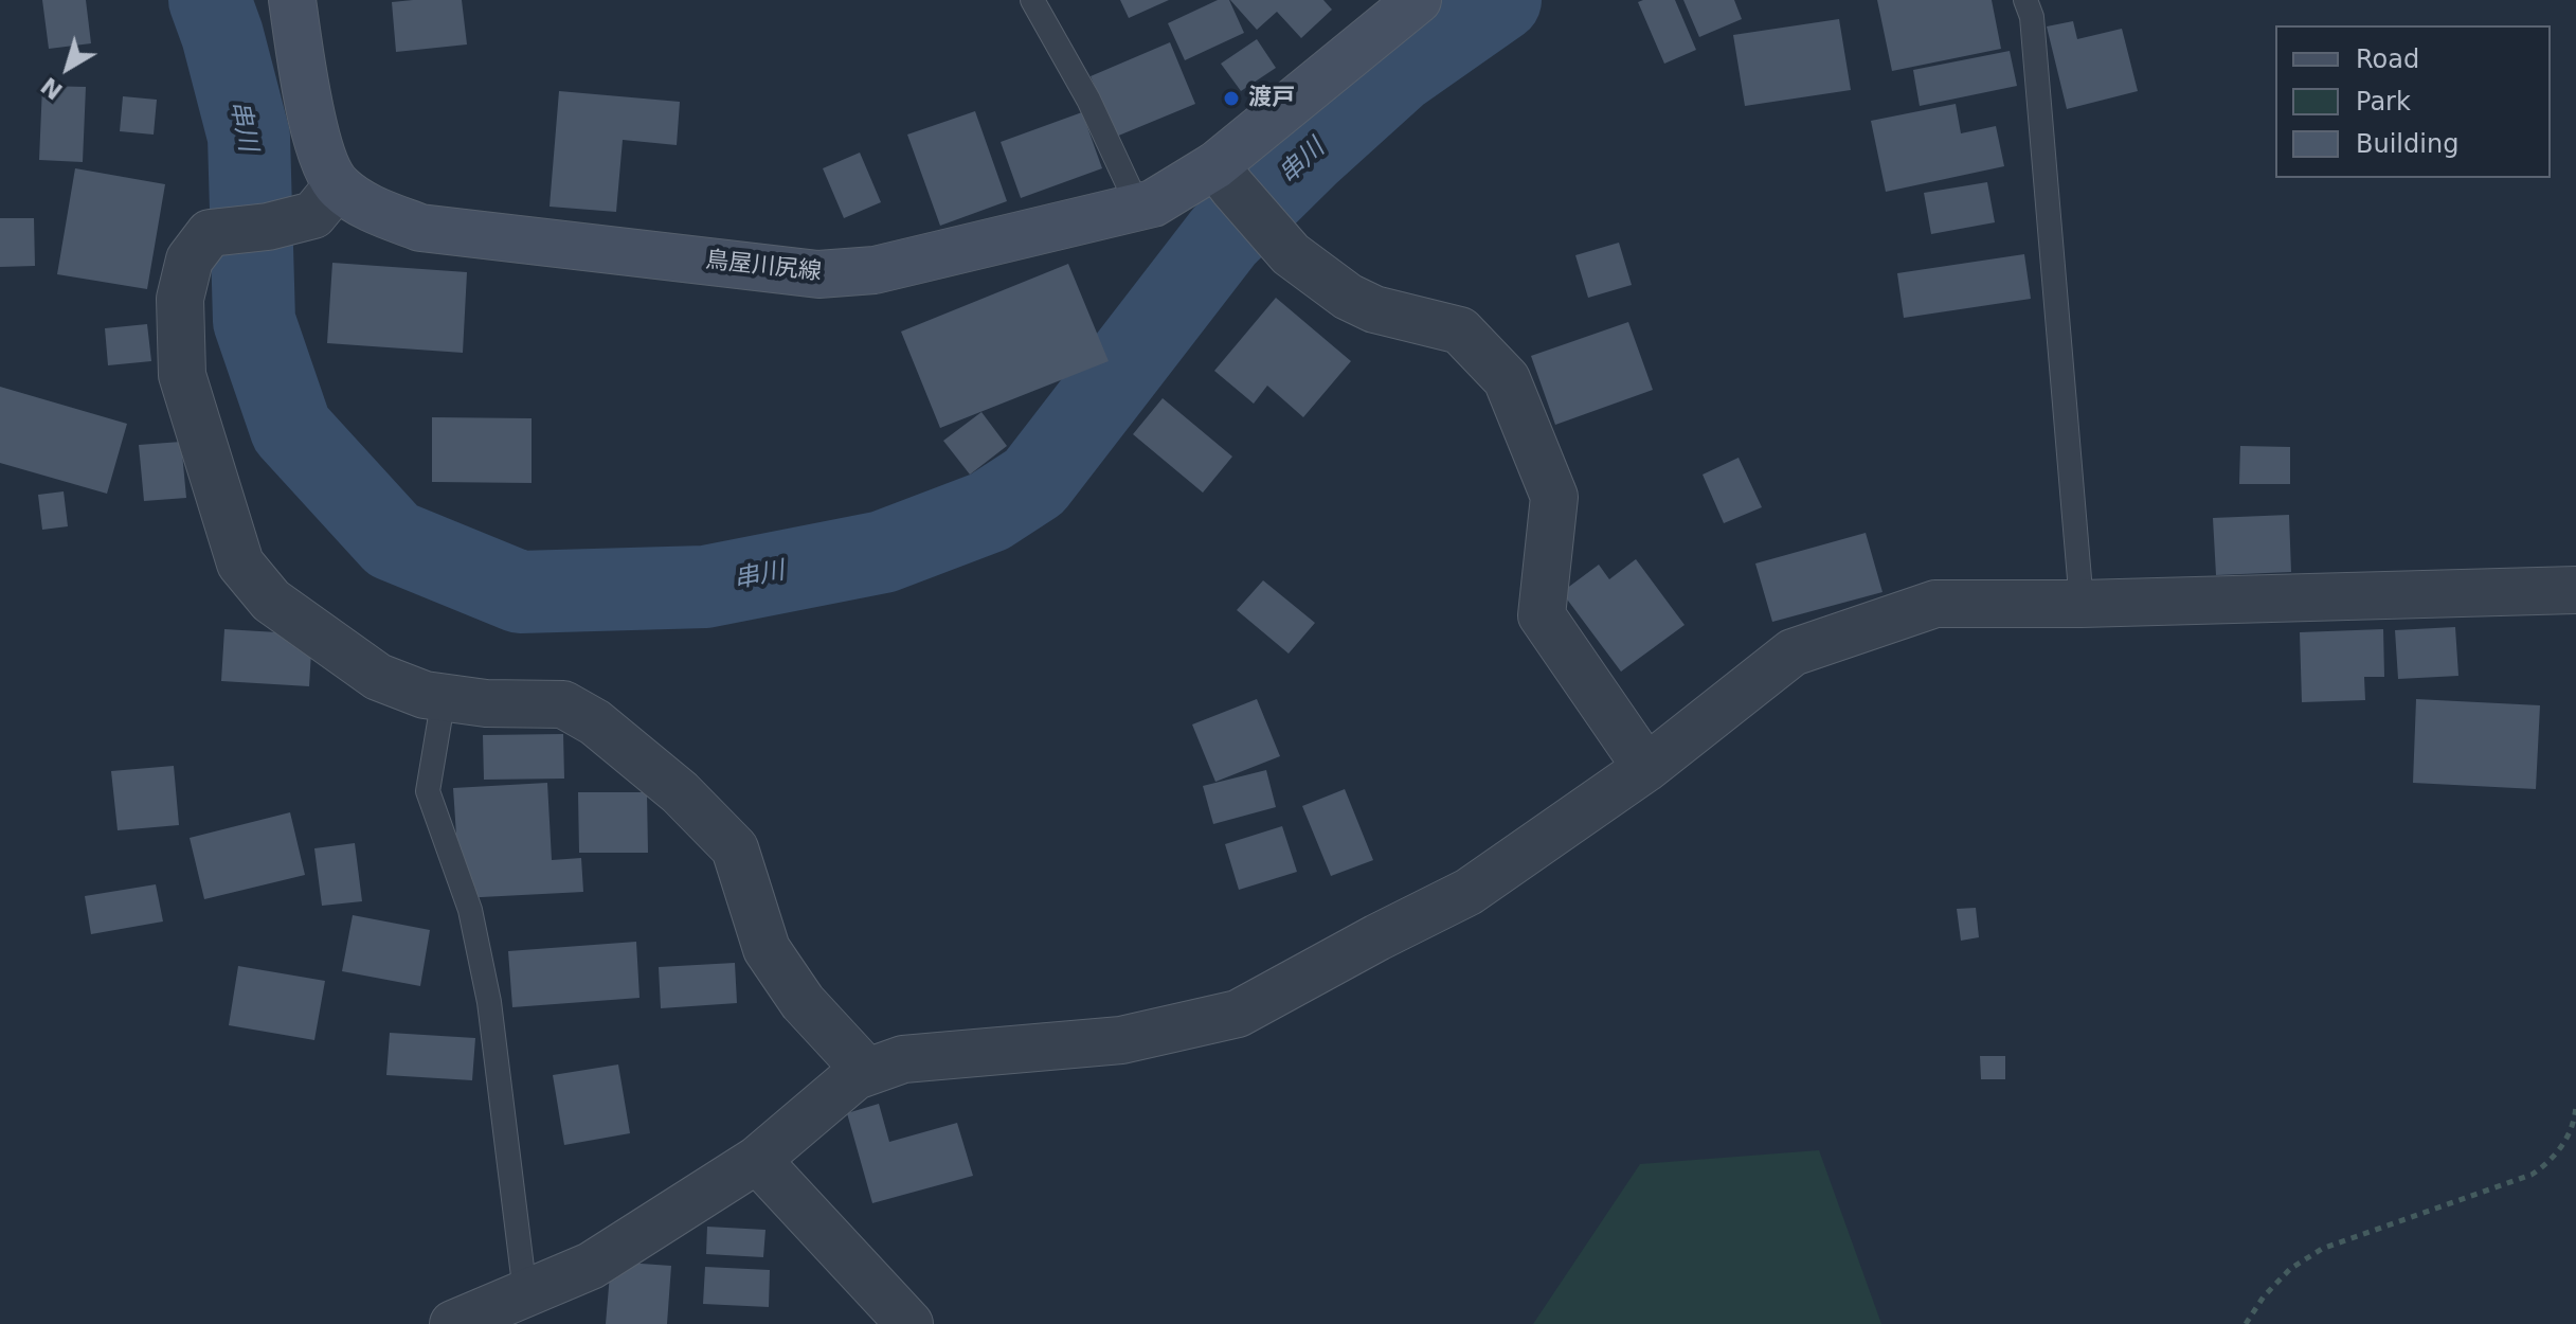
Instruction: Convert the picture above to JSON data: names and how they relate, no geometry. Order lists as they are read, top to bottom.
{
  "streets": {
    "main road": ["鳥屋川尻線"]
  },
  "water": ["串川"],
  "places": ["渡戸"],
  "legend": ["Road", "Park", "Building"],
  "north": "bottom left"
}
